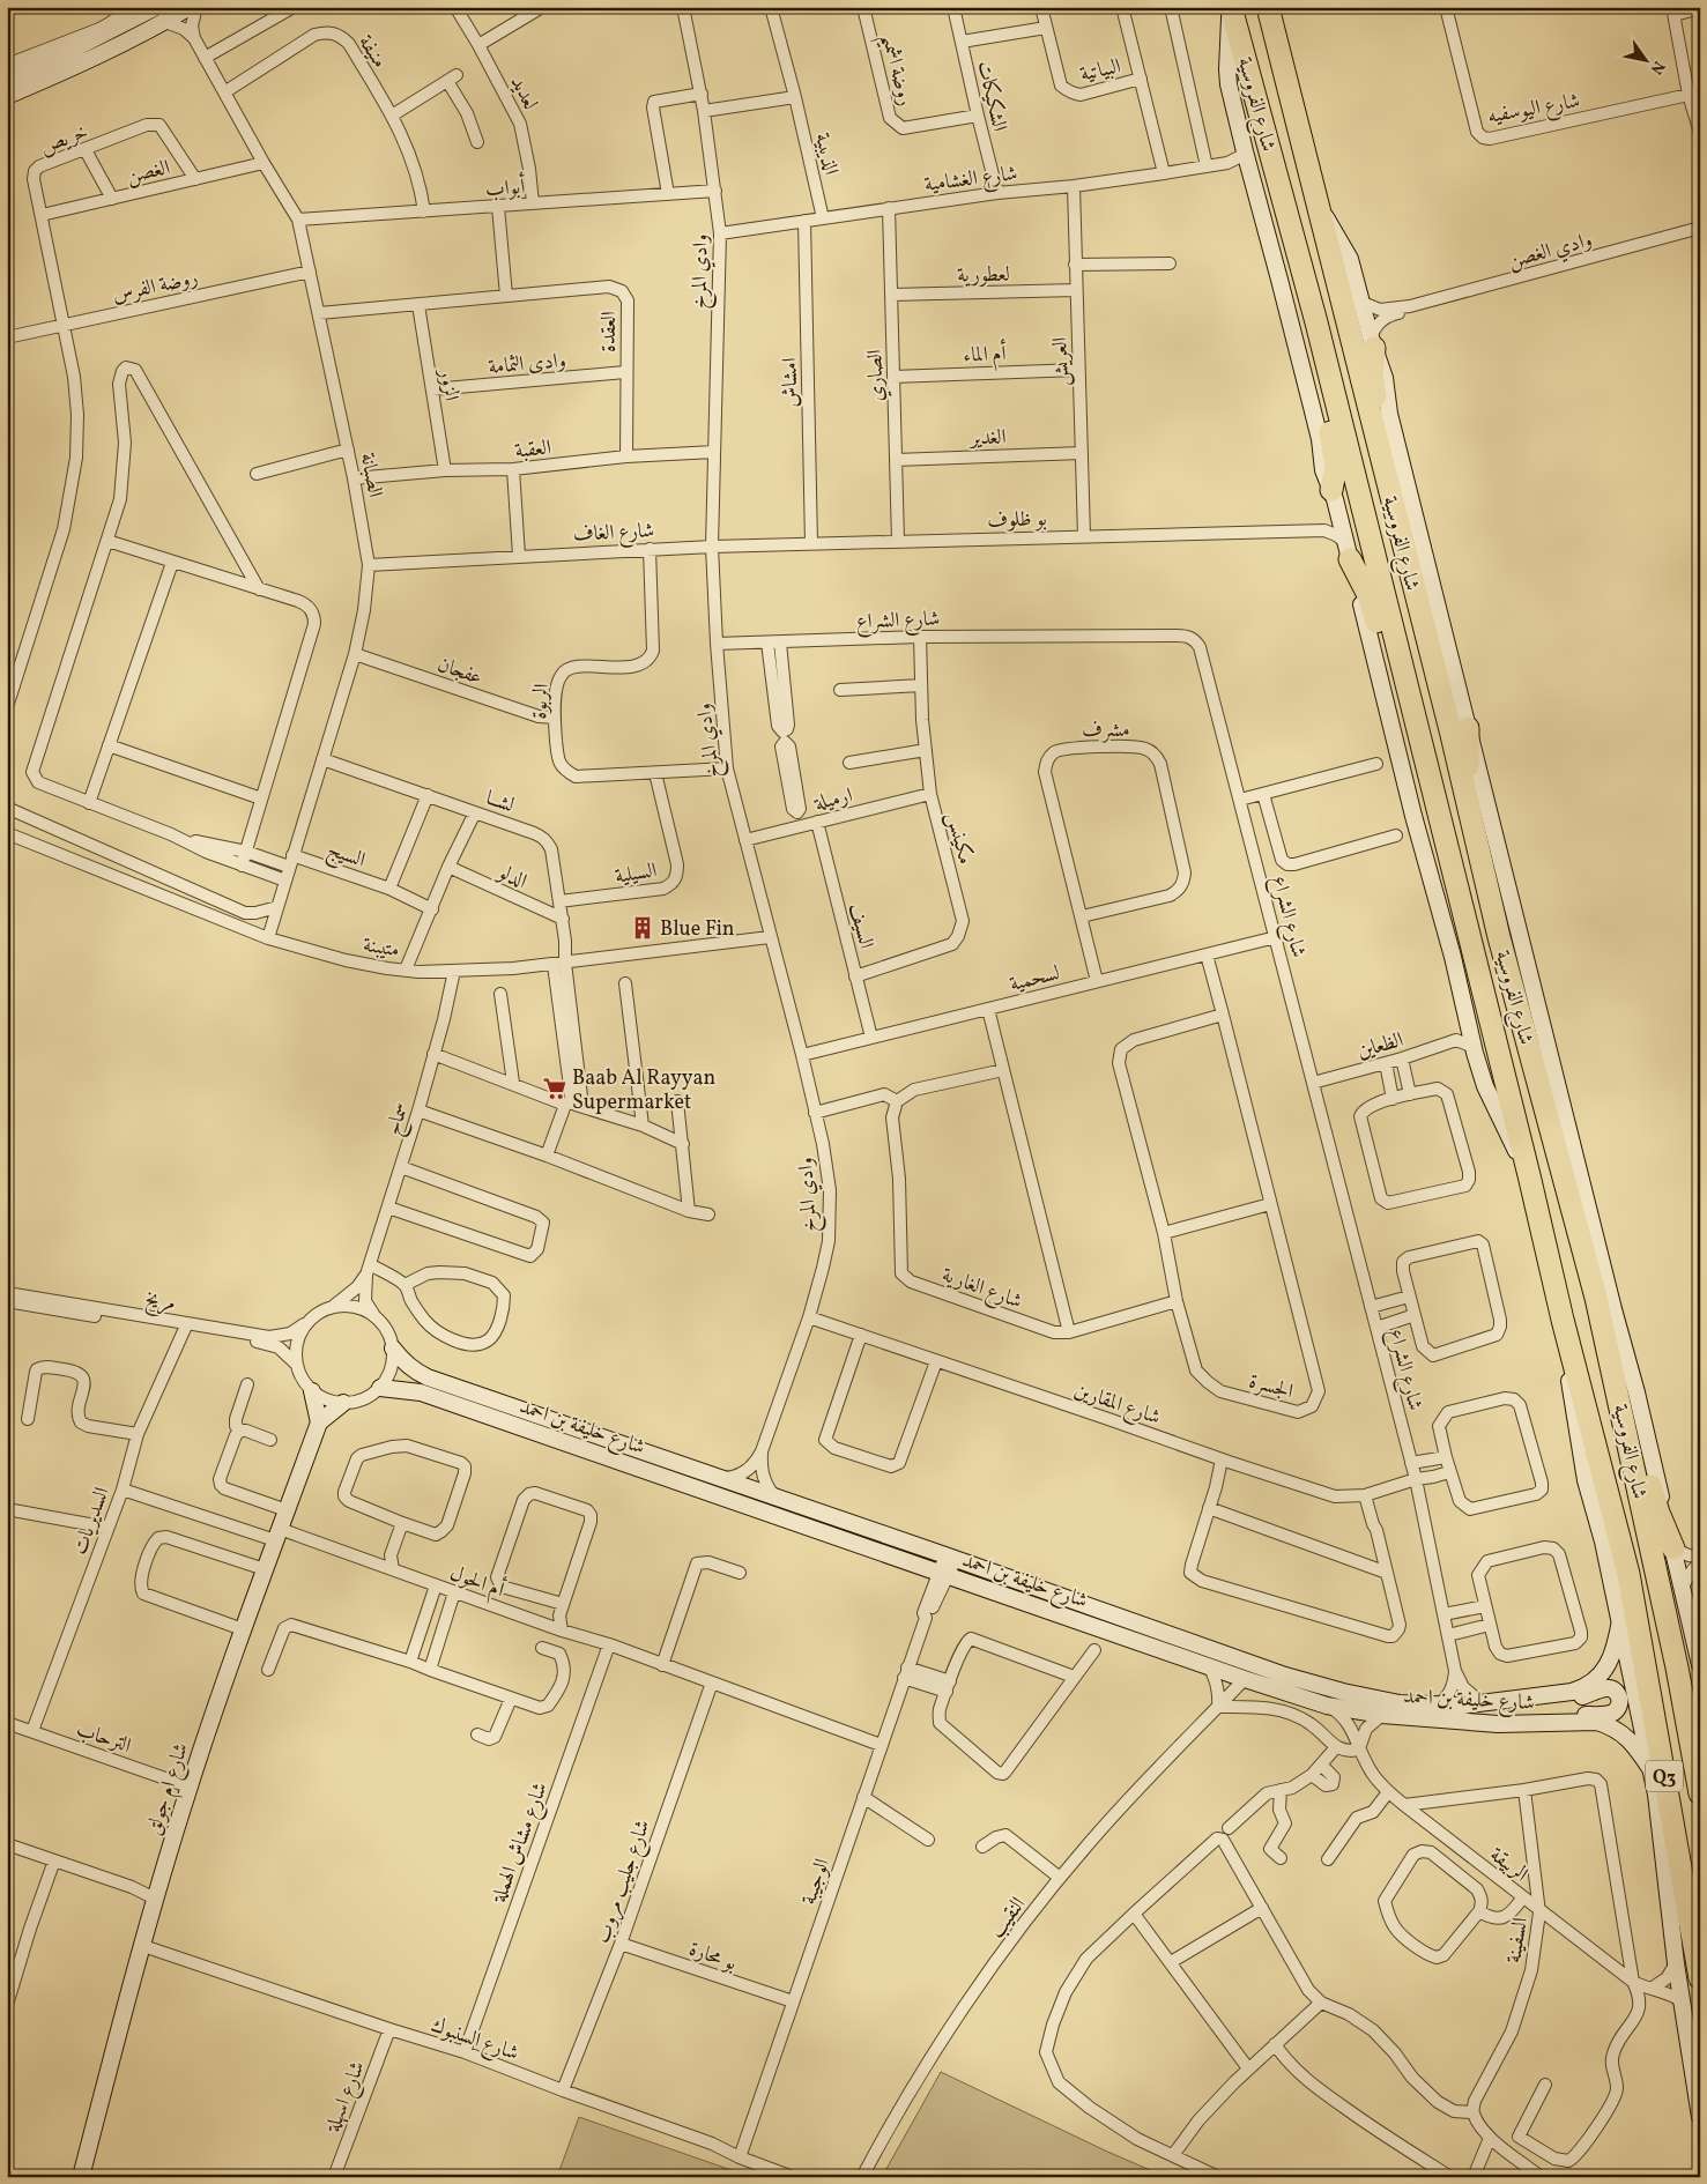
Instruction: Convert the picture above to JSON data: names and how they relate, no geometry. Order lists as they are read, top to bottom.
{
  "streets": {
    "highway": ["شارع الفروسية", "Q3"],
    "main road": ["شارع خليفة بن احمد", "شارع ام جولق"],
    "street": [
      "منيفة",
      "روضة اشميم",
      "البياتية",
      "لعديد",
      "الشكيكات",
      "شارع اليوسفيه",
      "خريص",
      "الذيبية",
      "الغصن",
      "شارع الغشامية",
      "أبواب",
      "وادي الغصن",
      "وادي المرخ",
      "لعطورية",
      "روضة الفرس",
      "العقدة",
      "أم الماء",
      "العريش",
      "وادى الثمامة",
      "الصاري",
      "امشاش",
      "الزور",
      "الغدير",
      "العقبة",
      "الصبانة",
      "بو ظلوف",
      "شارع الغاف",
      "شارع الشراع",
      "عفجان",
      "الربوة",
      "مشرف",
      "ارميلة",
      "لشــا",
      "مكينس",
      "السيج",
      "السيلية",
      "الدلو",
      "السيف",
      "متيبنة",
      "لسحمية",
      "الظعاين",
      "سماح",
      "شارع الغارية",
      "مريخ",
      "الجسرة",
      "شارع المقارين",
      "السديريات",
      "أم الحول",
      "الترحاب",
      "شارع مشاش الهملة",
      "الربيقة",
      "شارع جليب مروب",
      "الوجيبة",
      "النقيب",
      "السفينة",
      "بو محارة",
      "شارع السنبوك",
      "شارع اسهلة"
    ]
  },
  "crossings": [
    ["منيفة", "أبواب"],
    ["منيفة", "الصبانة"],
    ["روضة اشميم", "الشكيكات"],
    ["البياتية", "شارع الغشامية"],
    ["لعديد", "أبواب"],
    ["الشكيكات", "شارع الغشامية"],
    ["شارع الفروسية", "شارع الغشامية"],
    ["شارع الفروسية", "وادي الغصن"],
    ["شارع الفروسية", "شارع خليفة بن احمد"],
    ["شارع الفروسية", "الربيقة"],
    ["خريص", "الغصن"],
    ["خريص", "روضة الفرس"],
    ["الذيبية", "شارع الغشامية"],
    ["الغصن", "الصبانة"],
    ["شارع الغشامية", "وادي المرخ"],
    ["شارع الغشامية", "العريش"],
    ["شارع الغشامية", "الصاري"],
    ["شارع الغشامية", "امشاش"],
    ["أبواب", "وادي المرخ"],
    ["أبواب", "الصبانة"],
    ["وادي المرخ", "العقبة"],
    ["وادي المرخ", "بو ظلوف"],
    ["وادي المرخ", "شارع الغاف"],
    ["وادي المرخ", "شارع الشراع"],
    ["وادي المرخ", "الربوة"],
    ["وادي المرخ", "ارميلة"],
    ["وادي المرخ", "متيبنة"],
    ["وادي المرخ", "لسحمية"],
    ["وادي المرخ", "شارع المقارين"],
    ["وادي المرخ", "شارع خليفة بن احمد"],
    ["لعطورية", "العريش"],
    ["لعطورية", "الصاري"],
    ["روضة الفرس", "الصبانة"],
    ["العقدة", "وادى الثمامة"],
    ["العقدة", "الزور"],
    ["العقدة", "العقبة"],
    ["العقدة", "الصبانة"],
    ["أم الماء", "العريش"],
    ["أم الماء", "الصاري"],
    ["العريش", "الغدير"],
    ["العريش", "بو ظلوف"],
    ["وادى الثمامة", "الزور"],
    ["الصاري", "الغدير"],
    ["الصاري", "بو ظلوف"],
    ["امشاش", "بو ظلوف"],
    ["الزور", "العقبة"],
    ["العقبة", "الصبانة"],
    ["الصبانة", "شارع الغاف"],
    ["الصبانة", "عفجان"],
    ["الصبانة", "لشــا"],
    ["الصبانة", "السيج"],
    ["الصبانة", "متيبنة"],
    ["بو ظلوف", "شارع الغاف"],
    ["شارع الغاف", "الربوة"],
    ["شارع الشراع", "مكينس"],
    ["شارع الشراع", "لسحمية"],
    ["شارع الشراع", "الظعاين"],
    ["شارع الشراع", "شارع المقارين"],
    ["شارع الشراع", "شارع خليفة بن احمد"],
    ["عفجان", "الربوة"],
    ["الربوة", "السيلية"],
    ["مشرف", "لسحمية"],
    ["ارميلة", "مكينس"],
    ["ارميلة", "السيف"],
    ["لشــا", "السيلية"],
    ["لشــا", "الدلو"],
    ["لشــا", "متيبنة"],
    ["مكينس", "السيف"],
    ["السيف", "لسحمية"],
    ["متيبنة", "سماح"],
    ["لسحمية", "الجسرة"],
    ["سماح", "مريخ"],
    ["سماح", "شارع خليفة بن احمد"],
    ["مريخ", "شارع خليفة بن احمد"],
    ["مريخ", "السديريات"],
    ["شارع خليفة بن احمد", "الربيقة"],
    ["شارع خليفة بن احمد", "الوجيبة"],
    ["شارع خليفة بن احمد", "النقيب"],
    ["السديريات", "أم الحول"],
    ["السديريات", "الترحاب"],
    ["أم الحول", "شارع ام جولق"],
    ["أم الحول", "شارع مشاش الهملة"],
    ["أم الحول", "شارع جليب مروب"],
    ["أم الحول", "الوجيبة"],
    ["الترحاب", "شارع ام جولق"],
    ["شارع ام جولق", "شارع السنبوك"],
    ["شارع مشاش الهملة", "شارع السنبوك"],
    ["الربيقة", "السفينة"],
    ["شارع جليب مروب", "بو محارة"],
    ["شارع جليب مروب", "شارع السنبوك"],
    ["الوجيبة", "بو محارة"],
    ["الوجيبة", "شارع السنبوك"],
    ["شارع السنبوك", "شارع اسهلة"]
  ],
  "places": {
    "building": ["Blue Fin"],
    "supermarket": ["Baab Al Rayyan Supermarket"]
  },
  "north": "bottom right"
}
